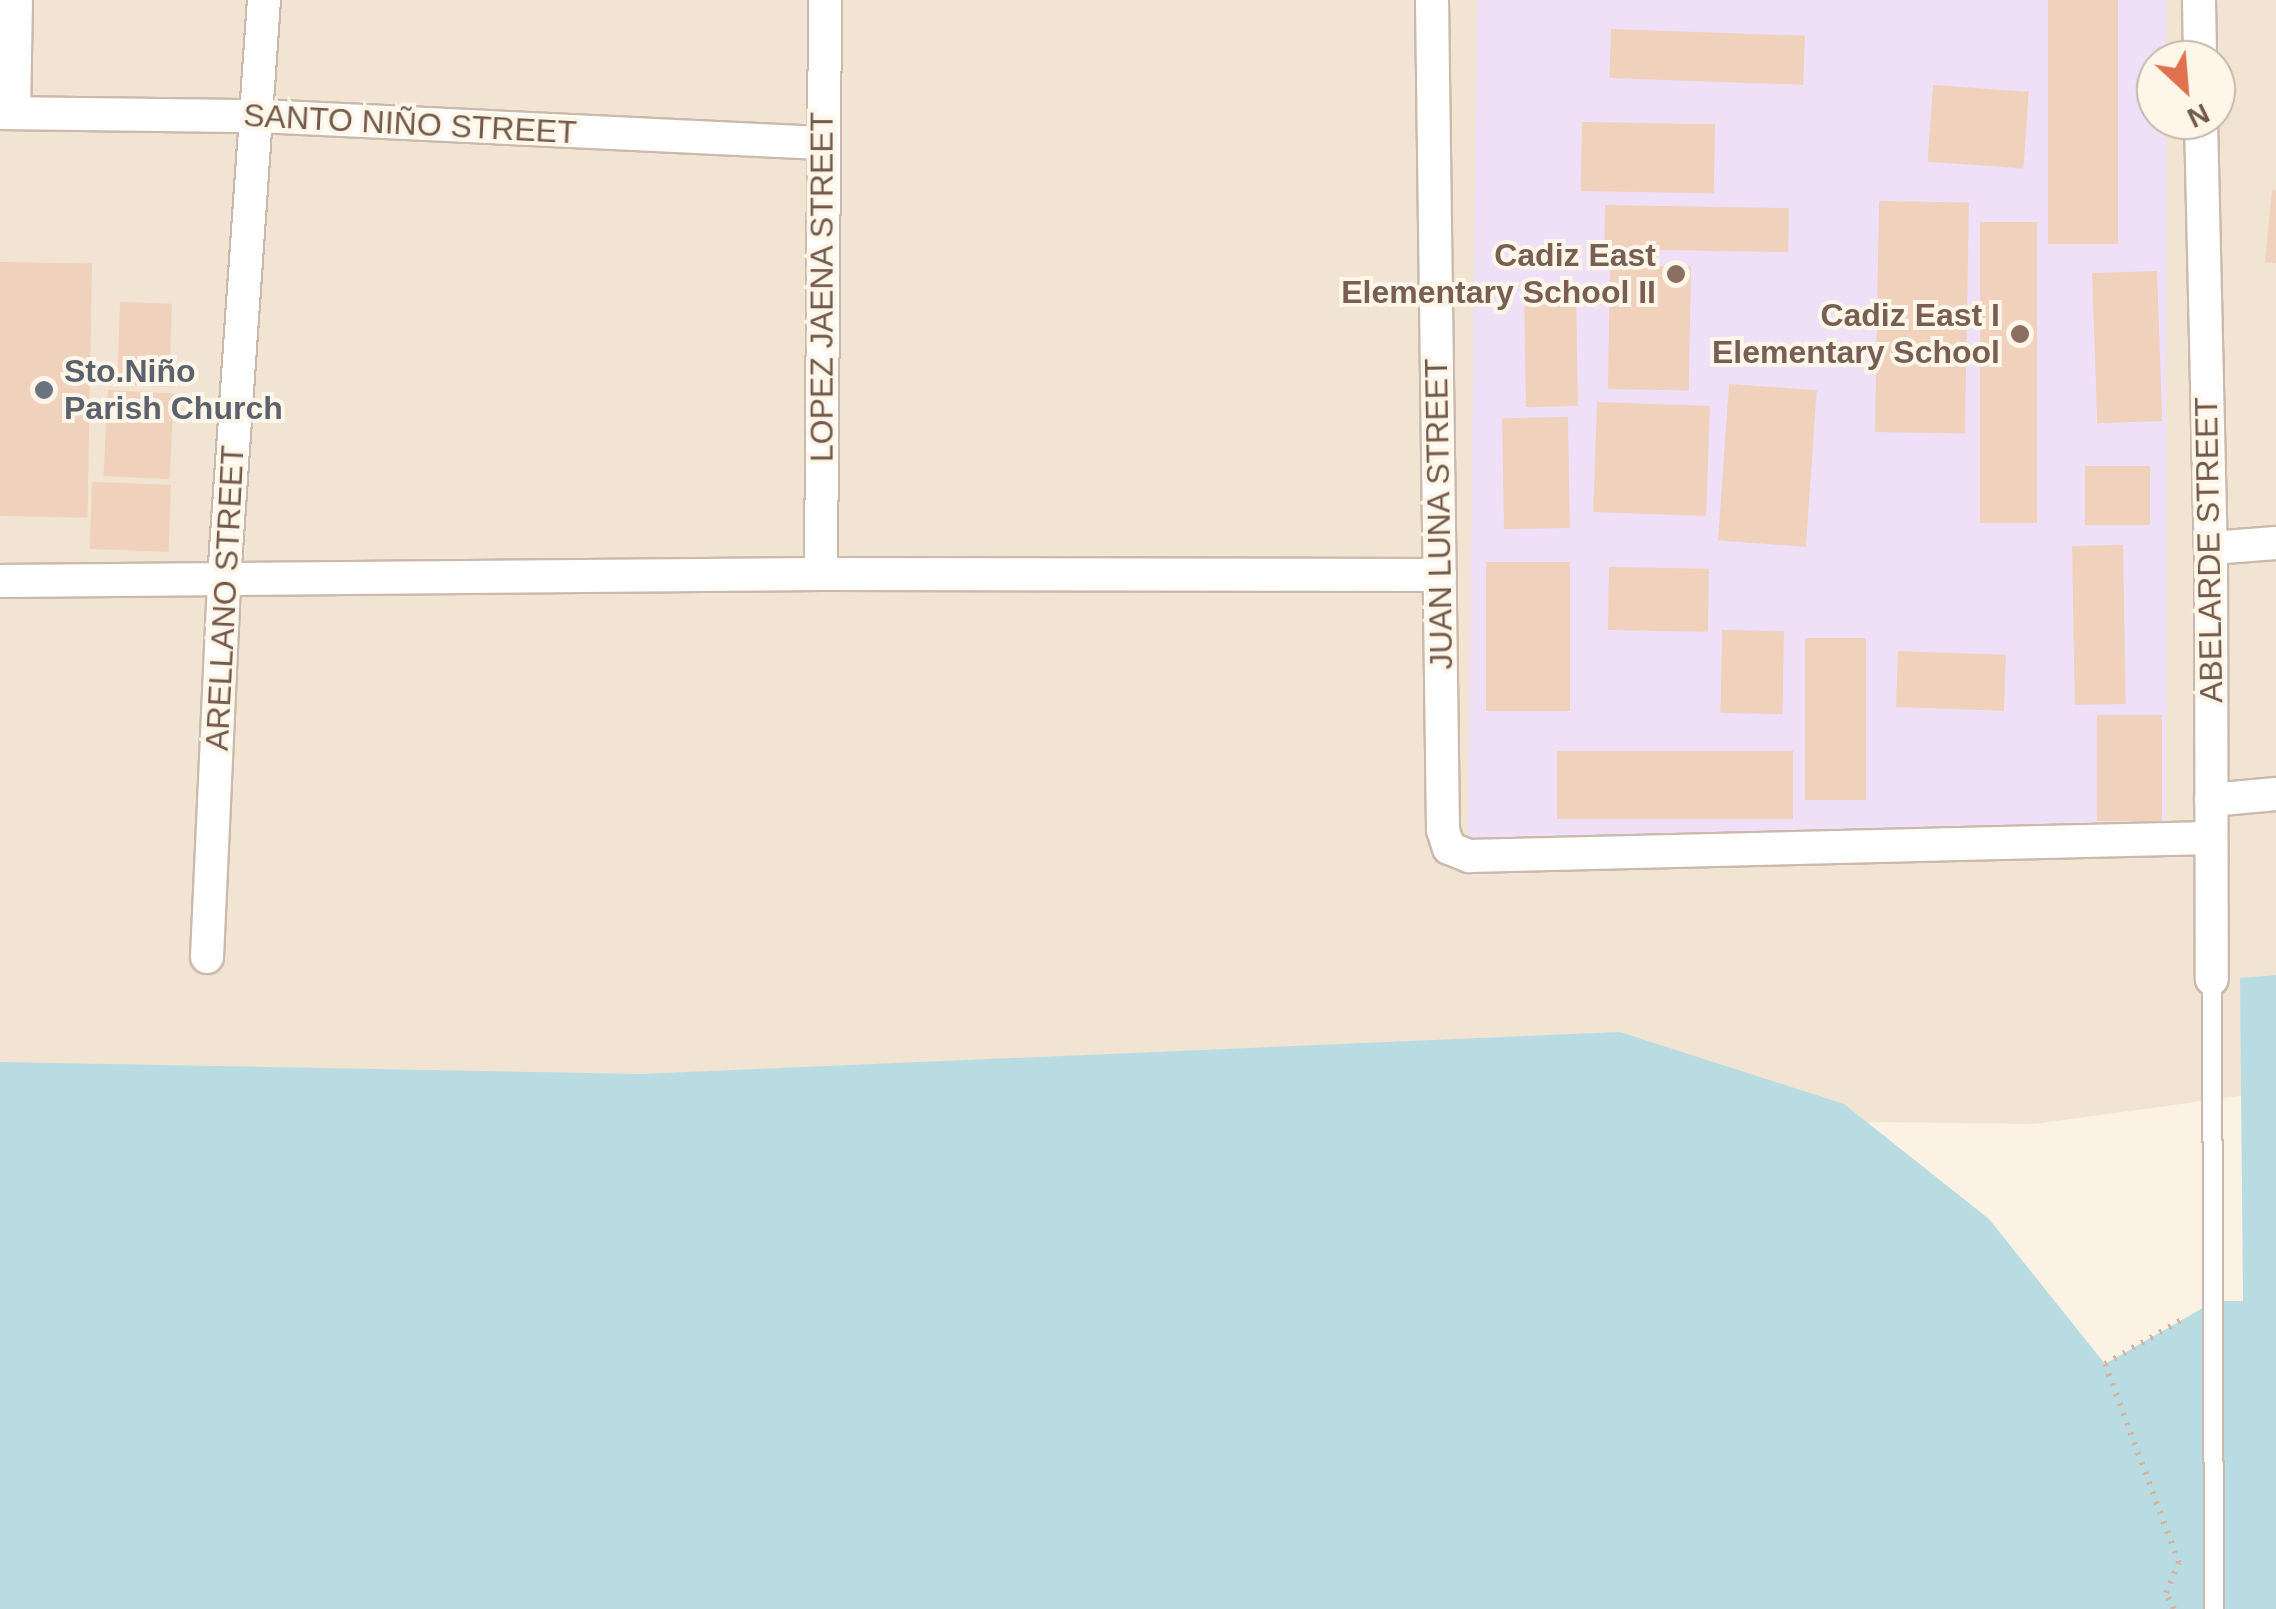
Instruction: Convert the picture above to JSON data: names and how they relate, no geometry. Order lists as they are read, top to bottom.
{
  "streets": {
    "street": [
      "SANTO NIÑO STREET",
      "LOPEZ JAENA STREET",
      "JUAN LUNA STREET",
      "ABELARDE STREET",
      "ARELLANO STREET"
    ]
  },
  "crossings": [
    ["SANTO NIÑO STREET", "LOPEZ JAENA STREET"],
    ["SANTO NIÑO STREET", "ARELLANO STREET"],
    ["JUAN LUNA STREET", "ABELARDE STREET"]
  ],
  "places": ["Cadiz East Elementary School II", "Cadiz East I Elementary School", "Sto.Niño Parish Church"],
  "north": "bottom right"
}
